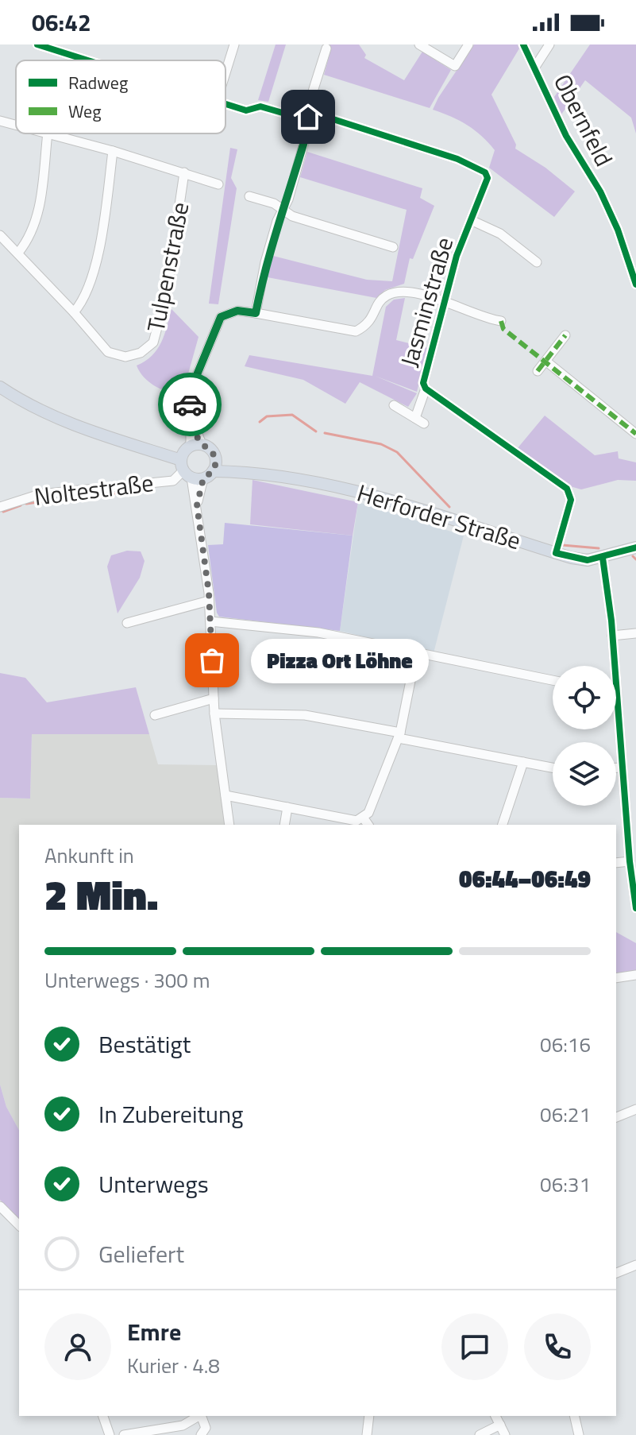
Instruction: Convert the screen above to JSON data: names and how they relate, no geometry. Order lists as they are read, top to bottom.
{
  "streets": {
    "main road": ["Herforder Straße"],
    "street": [
      "Obernfeld",
      "Tulpenstraße",
      "Jasminstraße",
      "Noltestraße"
    ]
  },
  "crossings": [
    ["Noltestraße", "Herforder Straße"]
  ],
  "places": ["Pizza Ort Löhne"],
  "legend": ["Radweg", "Weg"],
  "page": {
    "status": "06:42",
    "bubble": "Pizza Ort Löhne",
    "heading": ["2 Min.", "Ankunft in", "06:44–06:49"],
    "panel": ["Emre", "Kurier · 4.8"],
    "bar": "Unterwegs · 300 m",
    "list": [
      ["Bestätigt", "06:16"],
      ["In Zubereitung", "06:21"],
      ["Unterwegs", "06:31"],
      "Geliefert"
    ]
  }
}
